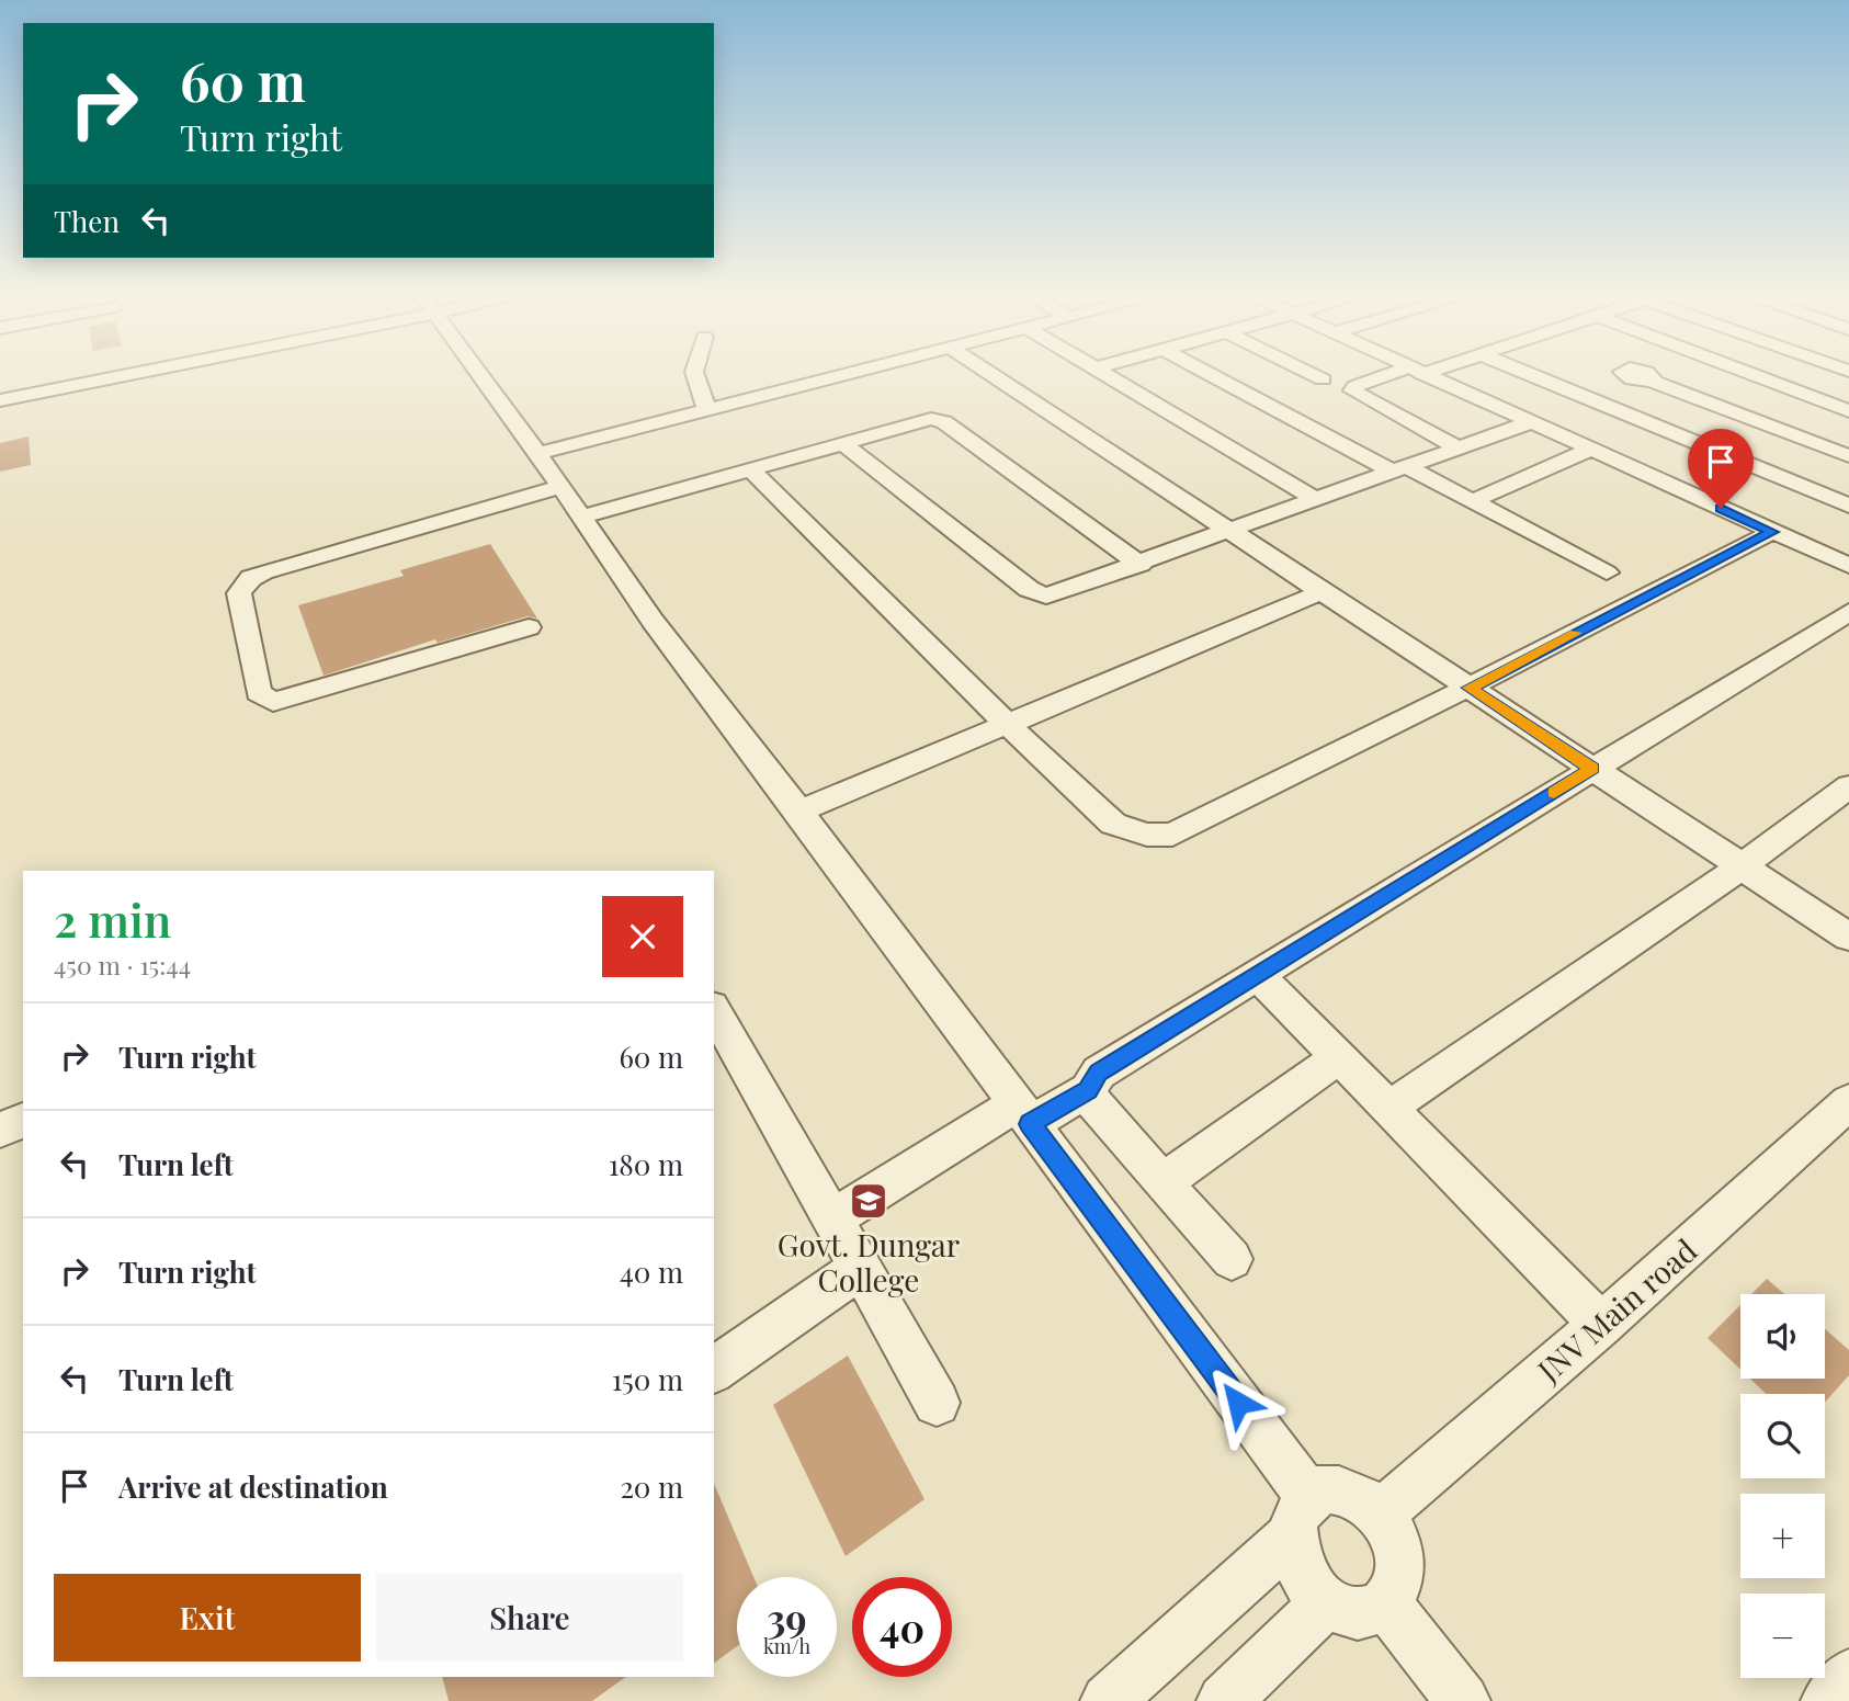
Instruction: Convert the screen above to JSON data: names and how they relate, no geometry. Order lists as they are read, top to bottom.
{
  "streets": {
    "street": ["JNV Main road"]
  },
  "places": {
    "school or university": ["Govt. Dungar College"]
  },
  "page": {
    "turn": ["60 m", "Turn right"],
    "then": "Then",
    "heading": ["2 min", "450 m · 15:44"],
    "list": [
      {
        "name": "Turn right",
        "value": "60 m"
      },
      {
        "name": "Turn left",
        "value": "180 m"
      },
      {
        "name": "Turn right",
        "value": "40 m"
      },
      {
        "name": "Turn left",
        "value": "150 m"
      },
      {
        "name": "Arrive at destination",
        "value": "20 m"
      }
    ],
    "map_buttons": ["+", "−"],
    "buttons": ["Exit", "Share"],
    "speed": "39 km/h",
    "limit": "40"
  }
}
